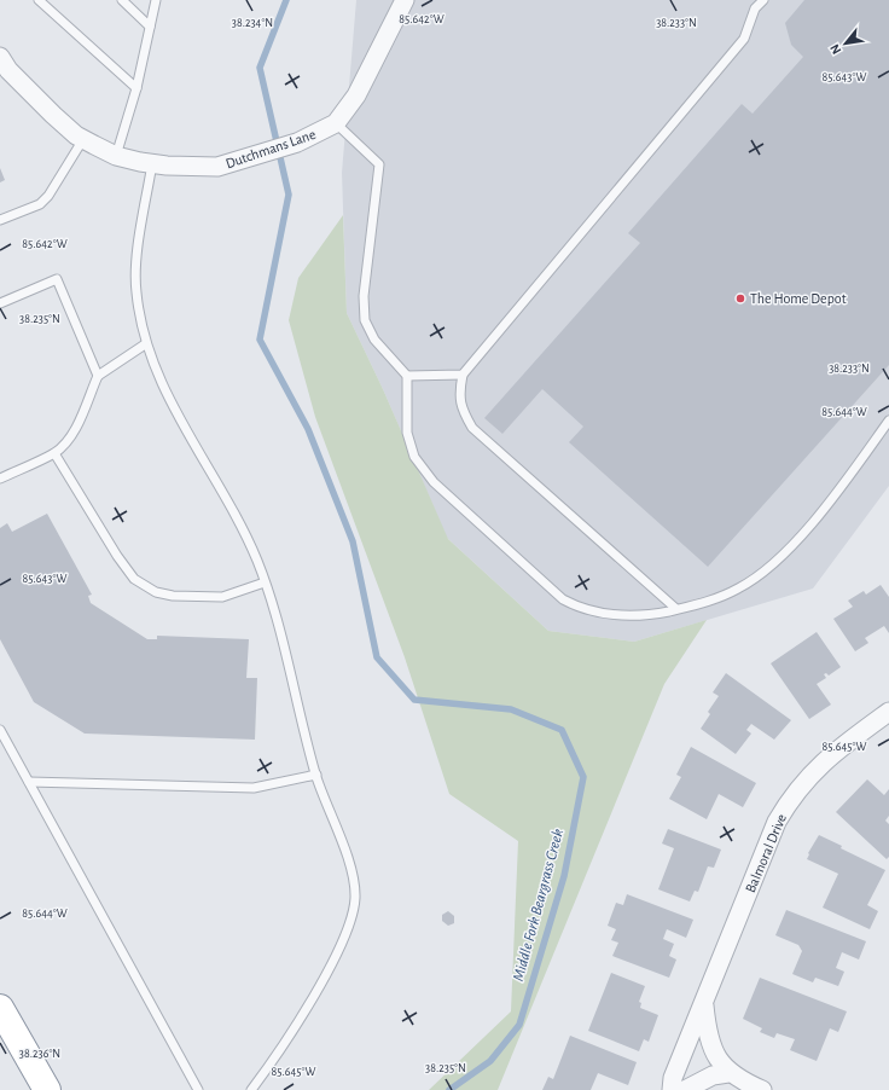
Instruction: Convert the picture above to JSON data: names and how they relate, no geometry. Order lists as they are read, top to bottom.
{
  "streets": {
    "street": ["Dutchmans Lane", "Balmoral Drive"]
  },
  "water": ["Middle Fork Beargrass Creek"],
  "places": ["The Home Depot"],
  "north": "bottom left",
  "coordinates": [
    "85.642°W",
    "38.234°N",
    "38.233°N",
    "85.643°W",
    "38.235°N",
    "85.644°W",
    "85.645°W",
    "38.236°N"
  ]
}
